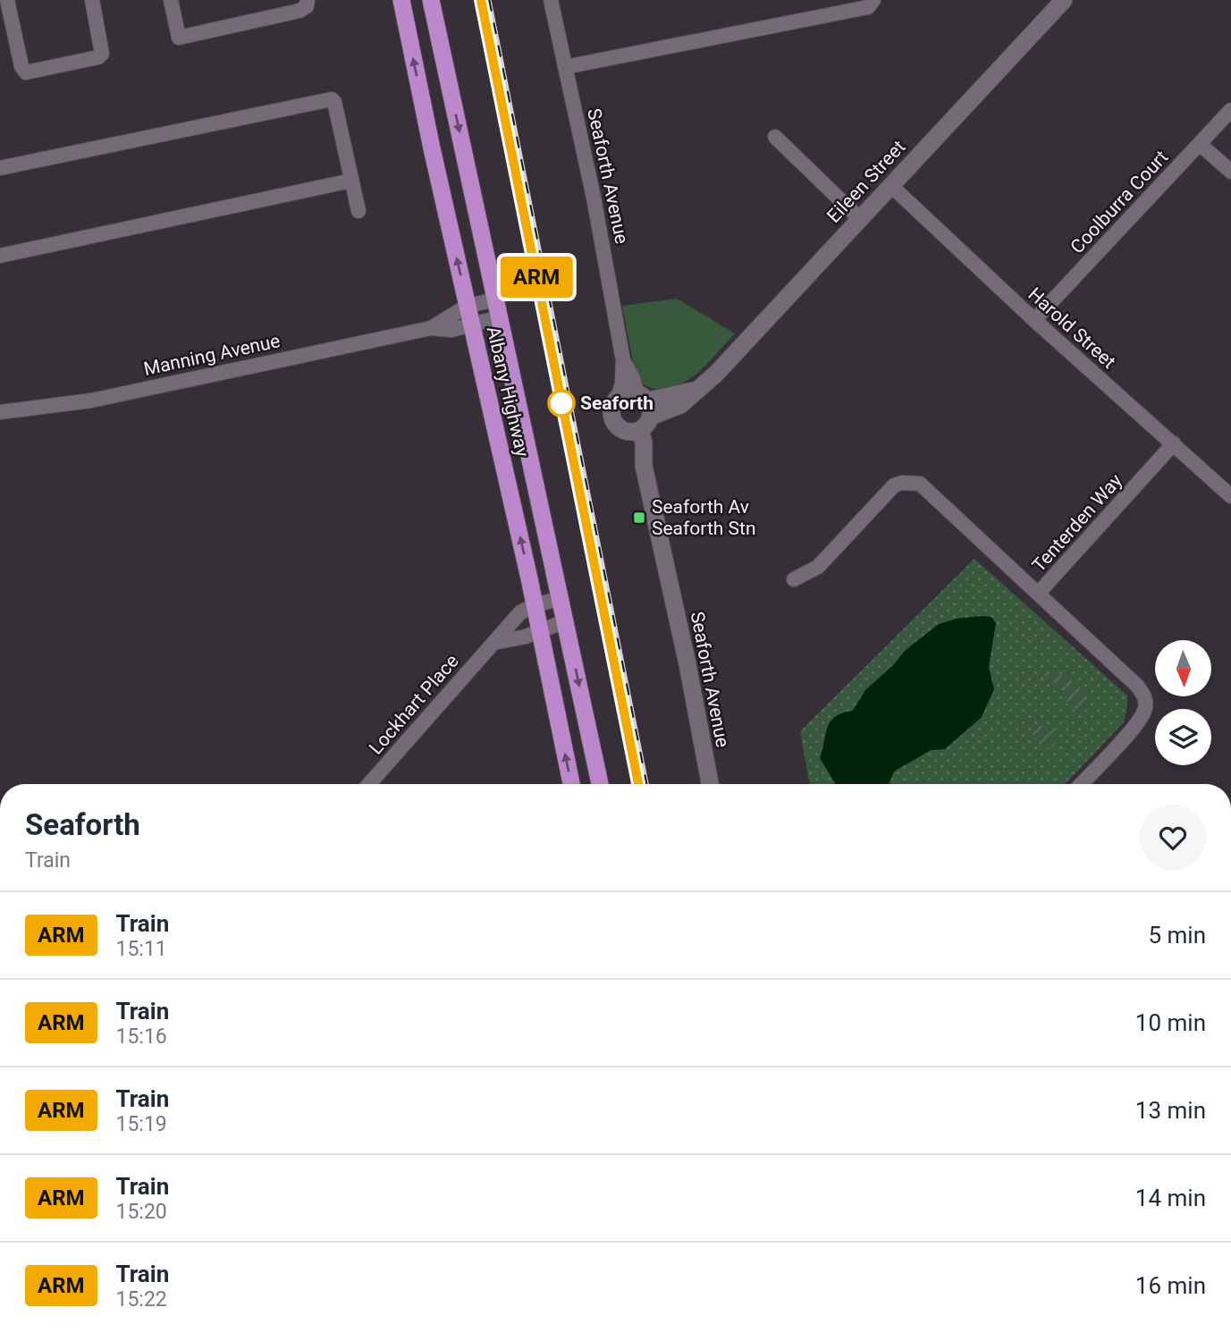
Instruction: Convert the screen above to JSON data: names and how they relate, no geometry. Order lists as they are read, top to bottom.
{
  "streets": {
    "highway": ["Albany Highway"],
    "street": [
      "Seaforth Avenue",
      "Eileen Street",
      "Coolburra Court",
      "Harold Street",
      "Manning Avenue",
      "Tenterden Way",
      "Lockhart Place"
    ]
  },
  "crossings": [
    ["Seaforth Avenue", "Eileen Street"],
    ["Eileen Street", "Harold Street"],
    ["Coolburra Court", "Harold Street"],
    ["Harold Street", "Tenterden Way"],
    ["Manning Avenue", "Albany Highway"],
    ["Albany Highway", "Lockhart Place"]
  ],
  "places": {
    "other": ["Seaforth"],
    "transit": ["Seaforth Av Seaforth Stn"]
  },
  "north": "bottom",
  "page": {
    "on_map": "ARM",
    "heading": ["Seaforth", "Train"],
    "list": [
      {
        "mark": "ARM",
        "name": "Train",
        "note": "15:11",
        "value": "5 min"
      },
      {
        "mark": "ARM",
        "name": "Train",
        "note": "15:16",
        "value": "10 min"
      },
      {
        "mark": "ARM",
        "name": "Train",
        "note": "15:19",
        "value": "13 min"
      },
      {
        "mark": "ARM",
        "name": "Train",
        "note": "15:20",
        "value": "14 min"
      },
      {
        "mark": "ARM",
        "name": "Train",
        "note": "15:22",
        "value": "16 min"
      }
    ]
  }
}
